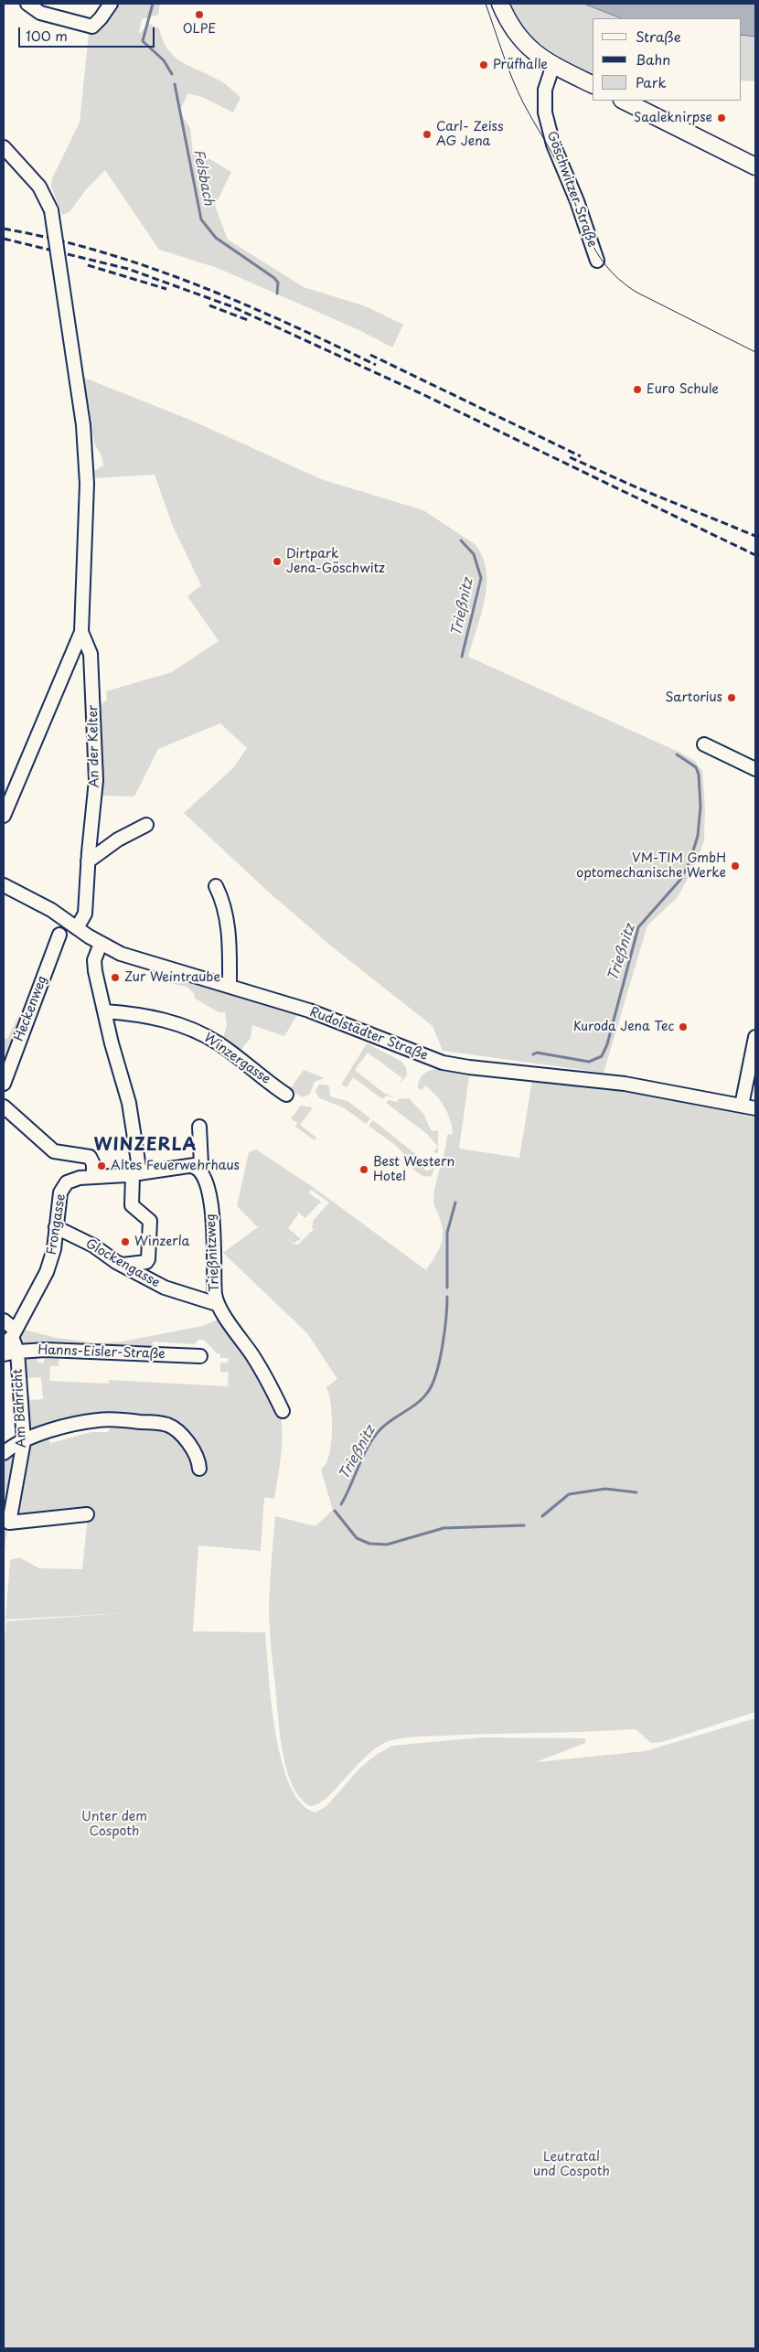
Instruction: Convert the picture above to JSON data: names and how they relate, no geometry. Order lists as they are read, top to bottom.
{
  "streets": {
    "street": [
      "Göschwitzer Straße",
      "An der Kelter",
      "Heckenweg",
      "Rudolstädter Straße",
      "Winzergasse",
      "Frongasse",
      "Trießnitzweg",
      "Glockengasse",
      "Hanns-Eisler-Straße",
      "Am Bahricht"
    ]
  },
  "crossings": [
    ["An der Kelter", "Rudolstädter Straße"],
    ["Frongasse", "Glockengasse"],
    ["Trießnitzweg", "Glockengasse"],
    ["Hanns-Eisler-Straße", "Am Bahricht"]
  ],
  "districts": ["WINZERLA"],
  "water": ["Felsbach", "Trießnitz"],
  "parks": ["Unter dem Cospoth", "Leutratal und Cospoth"],
  "places": [
    "OLPE",
    "Prüfhalle",
    "Saaleknirpse",
    "Carl- Zeiss AG Jena",
    "Euro Schule",
    "Dirtpark Jena-Göschwitz",
    "Sartorius",
    "VM-TIM GmbH optomechanische Werke",
    "Zur Weintraube",
    "Kuroda Jena Tec",
    "Altes Feuerwehrhaus",
    "Best Western Hotel",
    "Winzerla"
  ],
  "legend": ["Straße", "Bahn", "Park"],
  "scale_bar": "100 m"
}
